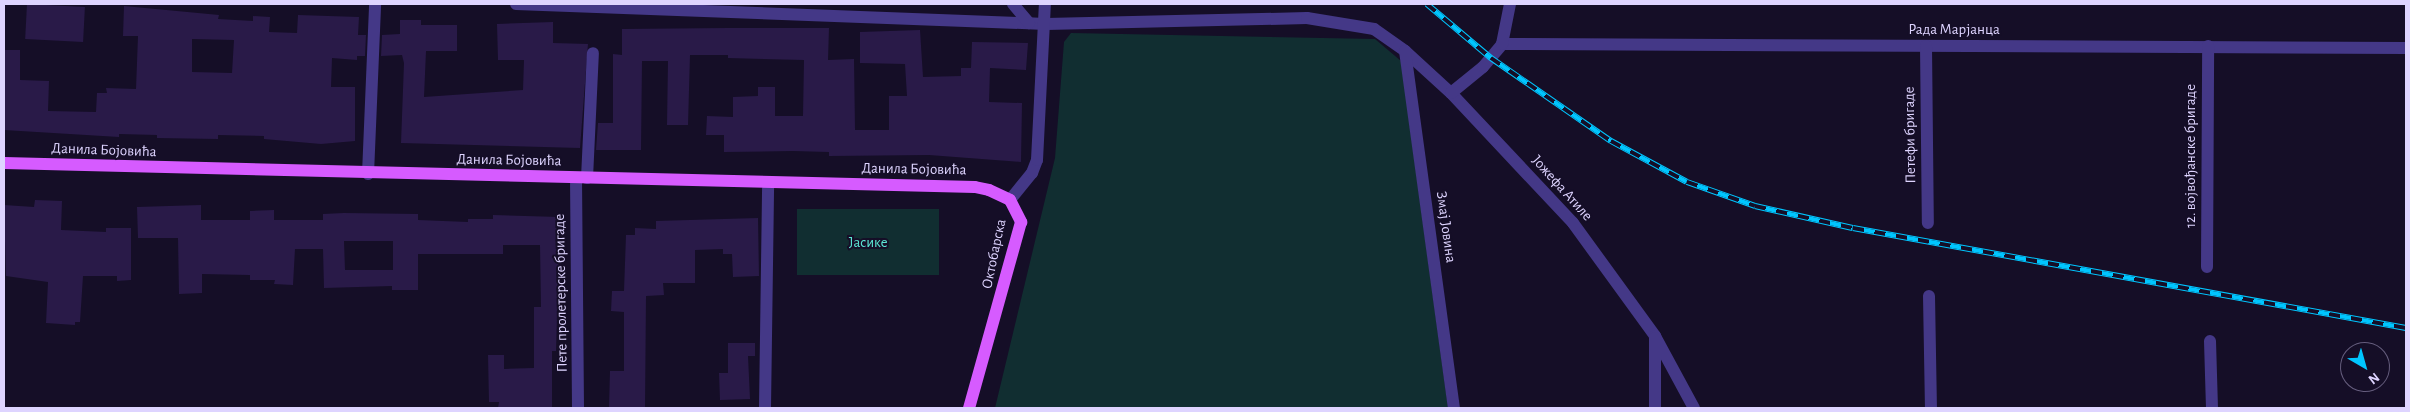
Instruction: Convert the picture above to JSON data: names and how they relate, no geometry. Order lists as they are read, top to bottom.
{
  "streets": {
    "main road": ["Данила Бојовића", "Октобарска"],
    "street": [
      "Рада Марјанца",
      "Петефи бригаде",
      "12. војвођанске бригаде",
      "Јожефа Атиле",
      "Змај Јовина",
      "Пете пролетерске бригаде"
    ]
  },
  "crossings": [
    ["Рада Марјанца", "Петефи бригаде"],
    ["Рада Марјанца", "12. војвођанске бригаде"],
    ["Данила Бојовића", "Октобарска"],
    ["Данила Бојовића", "Пете пролетерске бригаде"],
    ["Јожефа Атиле", "Змај Јовина"],
    ["Јожефа Атиле", "Октобарска"]
  ],
  "parks": ["Јасике"],
  "north": "bottom right"
}
